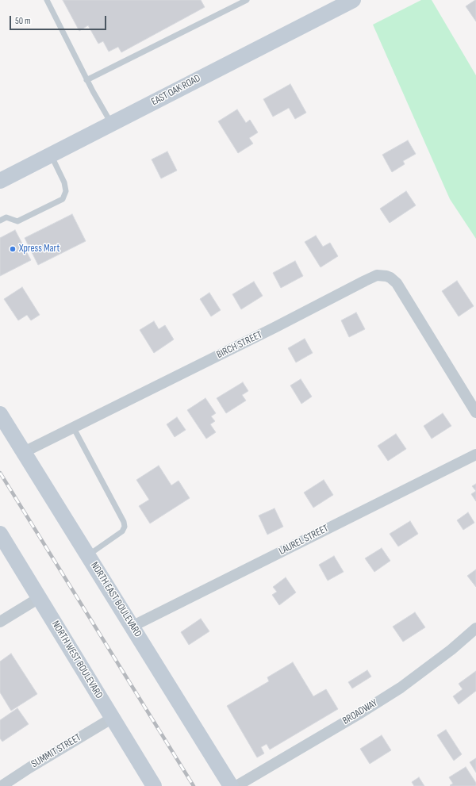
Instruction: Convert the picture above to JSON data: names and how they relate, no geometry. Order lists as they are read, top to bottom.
{
  "streets": {
    "main road": ["EAST OAK ROAD", "NORTH EAST BOULEVARD", "NORTH WEST BOULEVARD"],
    "street": [
      "BIRCH STREET",
      "LAUREL STREET",
      "BROADWAY",
      "SUMMIT STREET"
    ]
  },
  "crossings": [
    ["BIRCH STREET", "NORTH EAST BOULEVARD"],
    ["LAUREL STREET", "NORTH EAST BOULEVARD"],
    ["NORTH WEST BOULEVARD", "SUMMIT STREET"]
  ],
  "places": ["Xpress Mart"],
  "scale_bar": "50 m"
}
